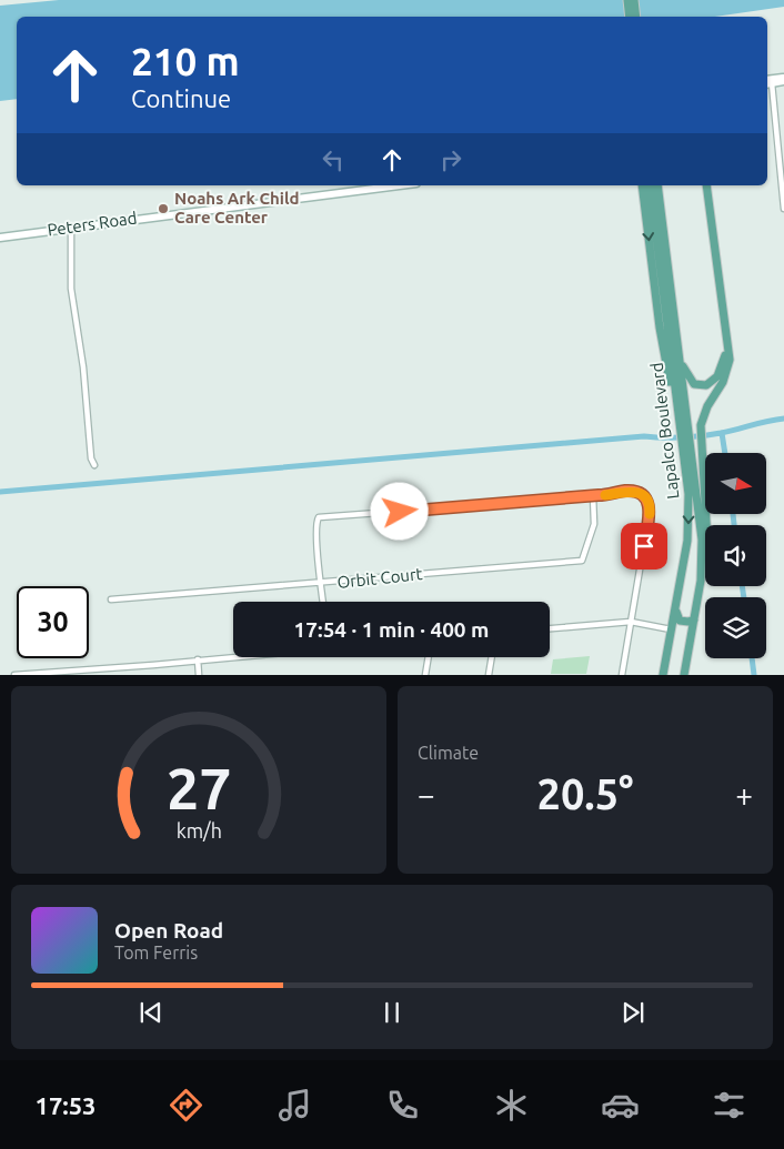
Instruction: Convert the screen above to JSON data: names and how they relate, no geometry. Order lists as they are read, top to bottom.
{
  "streets": {
    "main road": ["Peters Road", "Lapalco Boulevard"],
    "street": ["Orbit Court"]
  },
  "places": ["Noahs Ark Child Care Center"],
  "north": "right",
  "page": {
    "turn": ["210 m", "Continue"],
    "limit": "30",
    "trip": "17:54 · 1 min · 400 m",
    "tile": "Climate",
    "heat": ["−", "20.5°", "+"],
    "song": ["Open Road", "Tom Ferris"],
    "tabs": "17:53",
    "gauge": ["27", "km/h"]
  }
}
